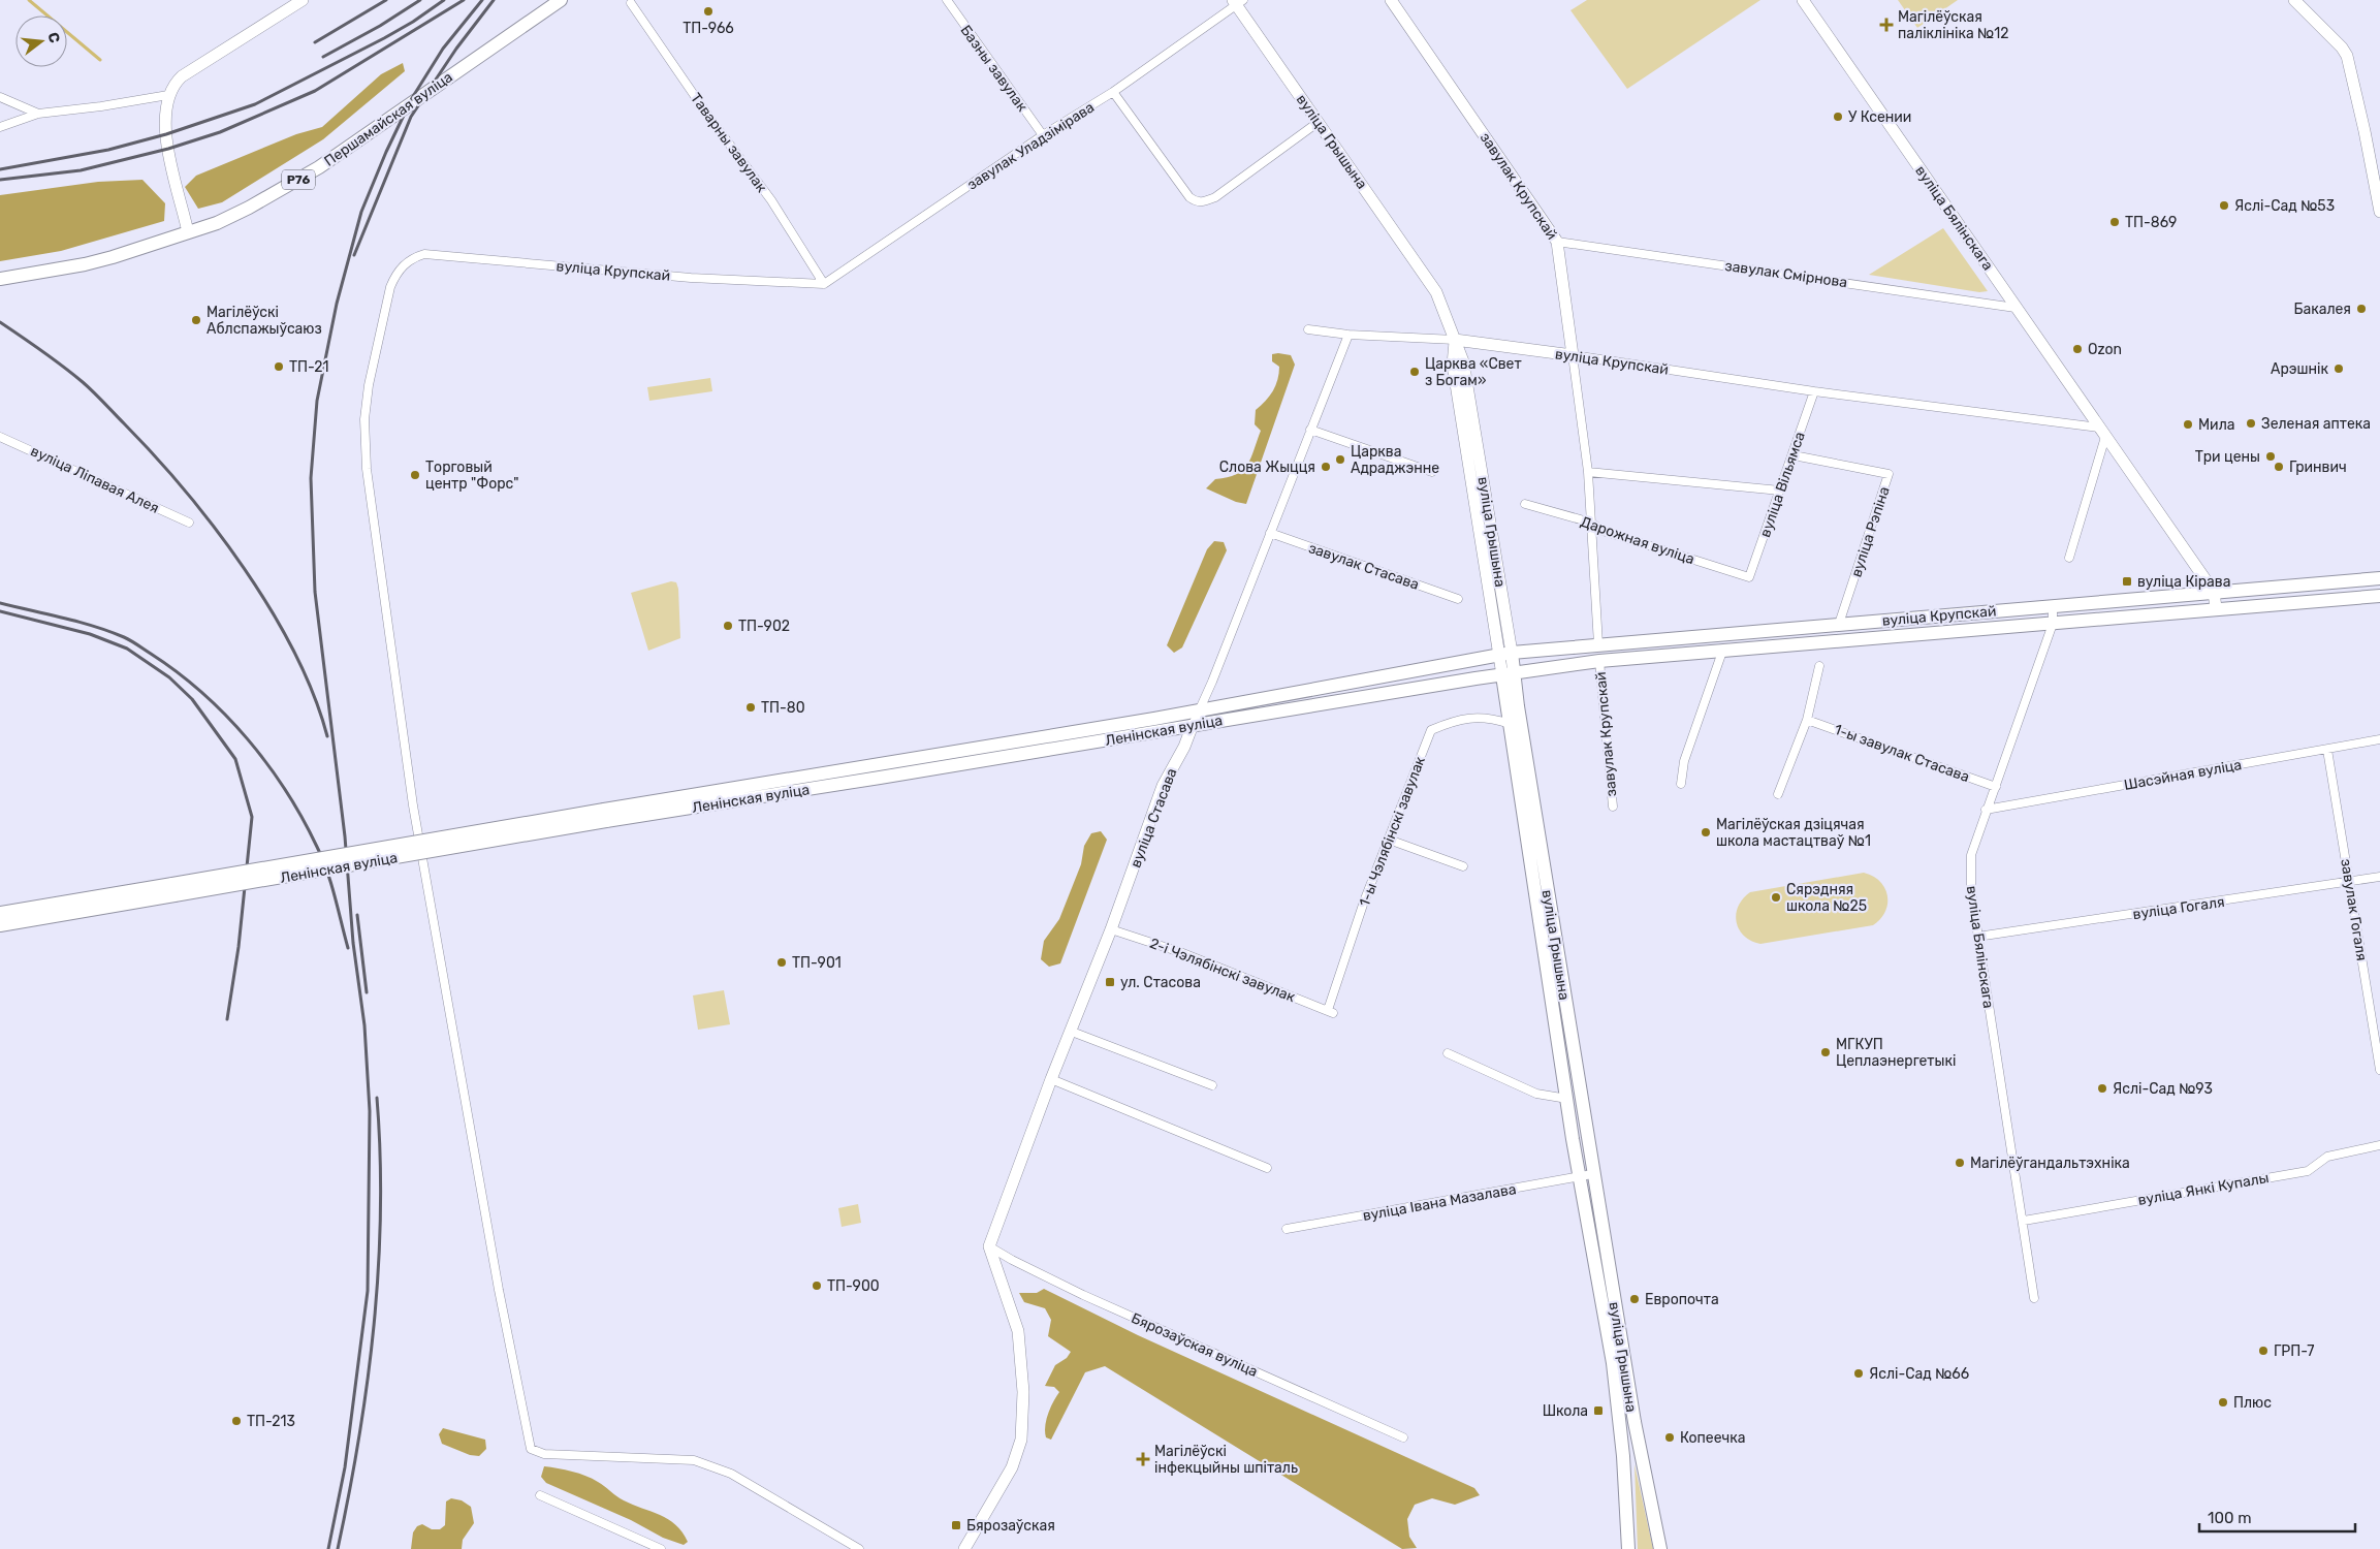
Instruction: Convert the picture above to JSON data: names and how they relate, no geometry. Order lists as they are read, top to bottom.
{
  "streets": {
    "main road": [
      "Першамайская вуліца",
      "вуліца Грышына",
      "Р76",
      "завулак Крупскай",
      "вуліца Бялінскага",
      "вуліца Крупскай",
      "Ленінская вуліца",
      "вуліца Стасава"
    ],
    "street": [
      "Базны завулак",
      "Таварны завулак",
      "завулак Уладзімірава",
      "завулак Смірнова",
      "вуліца Ліпавая Алея",
      "вуліца Вільямса",
      "вуліца Рэпіна",
      "Дарожная вуліца",
      "завулак Стасава",
      "1-ы завулак Стасава",
      "Шасэйная вуліца",
      "1-ы Чэлябінскі завулак",
      "вуліца Гогаля",
      "завулак Гогаля",
      "2-і Чэлябінскі завулак",
      "вуліца Янкі Купалы",
      "вуліца Iвана Мазалава",
      "Бярозаўская вуліца"
    ]
  },
  "crossings": [
    ["Базны завулак", "завулак Уладзімірава"],
    ["вуліца Грышына", "завулак Уладзімірава"],
    ["вуліца Грышына", "вуліца Крупскай"],
    ["вуліца Грышына", "Ленінская вуліца"],
    ["вуліца Грышына", "1-ы Чэлябінскі завулак"],
    ["вуліца Грышына", "вуліца Iвана Мазалава"],
    ["Таварны завулак", "завулак Уладзімірава"],
    ["Таварны завулак", "вуліца Крупскай"],
    ["завулак Уладзімірава", "вуліца Крупскай"],
    ["завулак Крупскай", "вуліца Крупскай"],
    ["завулак Крупскай", "завулак Смірнова"],
    ["завулак Крупскай", "Дарожная вуліца"],
    ["вуліца Бялінскага", "вуліца Крупскай"],
    ["вуліца Бялінскага", "завулак Смірнова"],
    ["вуліца Бялінскага", "1-ы завулак Стасава"],
    ["вуліца Бялінскага", "Шасэйная вуліца"],
    ["вуліца Бялінскага", "вуліца Гогаля"],
    ["вуліца Бялінскага", "вуліца Янкі Купалы"],
    ["вуліца Крупскай", "вуліца Вільямса"],
    ["вуліца Крупскай", "вуліца Рэпіна"],
    ["вуліца Крупскай", "Ленінская вуліца"],
    ["вуліца Крупскай", "вуліца Стасава"],
    ["вуліца Вільямса", "вуліца Рэпіна"],
    ["вуліца Вільямса", "Дарожная вуліца"],
    ["завулак Стасава", "вуліца Стасава"],
    ["Ленінская вуліца", "вуліца Стасава"],
    ["Шасэйная вуліца", "завулак Гогаля"],
    ["вуліца Стасава", "2-і Чэлябінскі завулак"],
    ["вуліца Стасава", "Бярозаўская вуліца"],
    ["1-ы Чэлябінскі завулак", "2-і Чэлябінскі завулак"],
    ["вуліца Гогаля", "завулак Гогаля"]
  ],
  "places": {
    "other": [
      "ТП-966",
      "У Ксении",
      "Яслі-Сад №53",
      "ТП-869",
      "Бакалея",
      "Магілёўскі Аблспажыўсаюз",
      "Ozon",
      "ТП-21",
      "Арэшнік",
      "Царква «Свет з Богам»",
      "Зеленая аптека",
      "Мила",
      "Три цены",
      "Царква Адраджэнне",
      "Слова Жыцця",
      "Гринвич",
      "Торговый центр \"Форс\"",
      "ТП-902",
      "ТП-80",
      "Магілёўская дзіцячая школа мастацтваў №1",
      "Сярэдняя школа №25",
      "ТП-901",
      "МГКУП Цеплаэнергетыкі",
      "Яслі-Сад №93",
      "Магілёўгандальтэхніка",
      "ТП-900",
      "Европочта",
      "ГРП-7",
      "Яслі-Сад №66",
      "Плюс",
      "ТП-213",
      "Копеечка"
    ],
    "health": ["Магілёўская паліклініка №12", "Магілёўскі інфекцыйны шпіталь"],
    "transit": [
      "вуліца Кірава",
      "ул. Стасова",
      "Школа",
      "Бярозаўская"
    ]
  },
  "scale_bar": "100 m",
  "north": "right"
}
